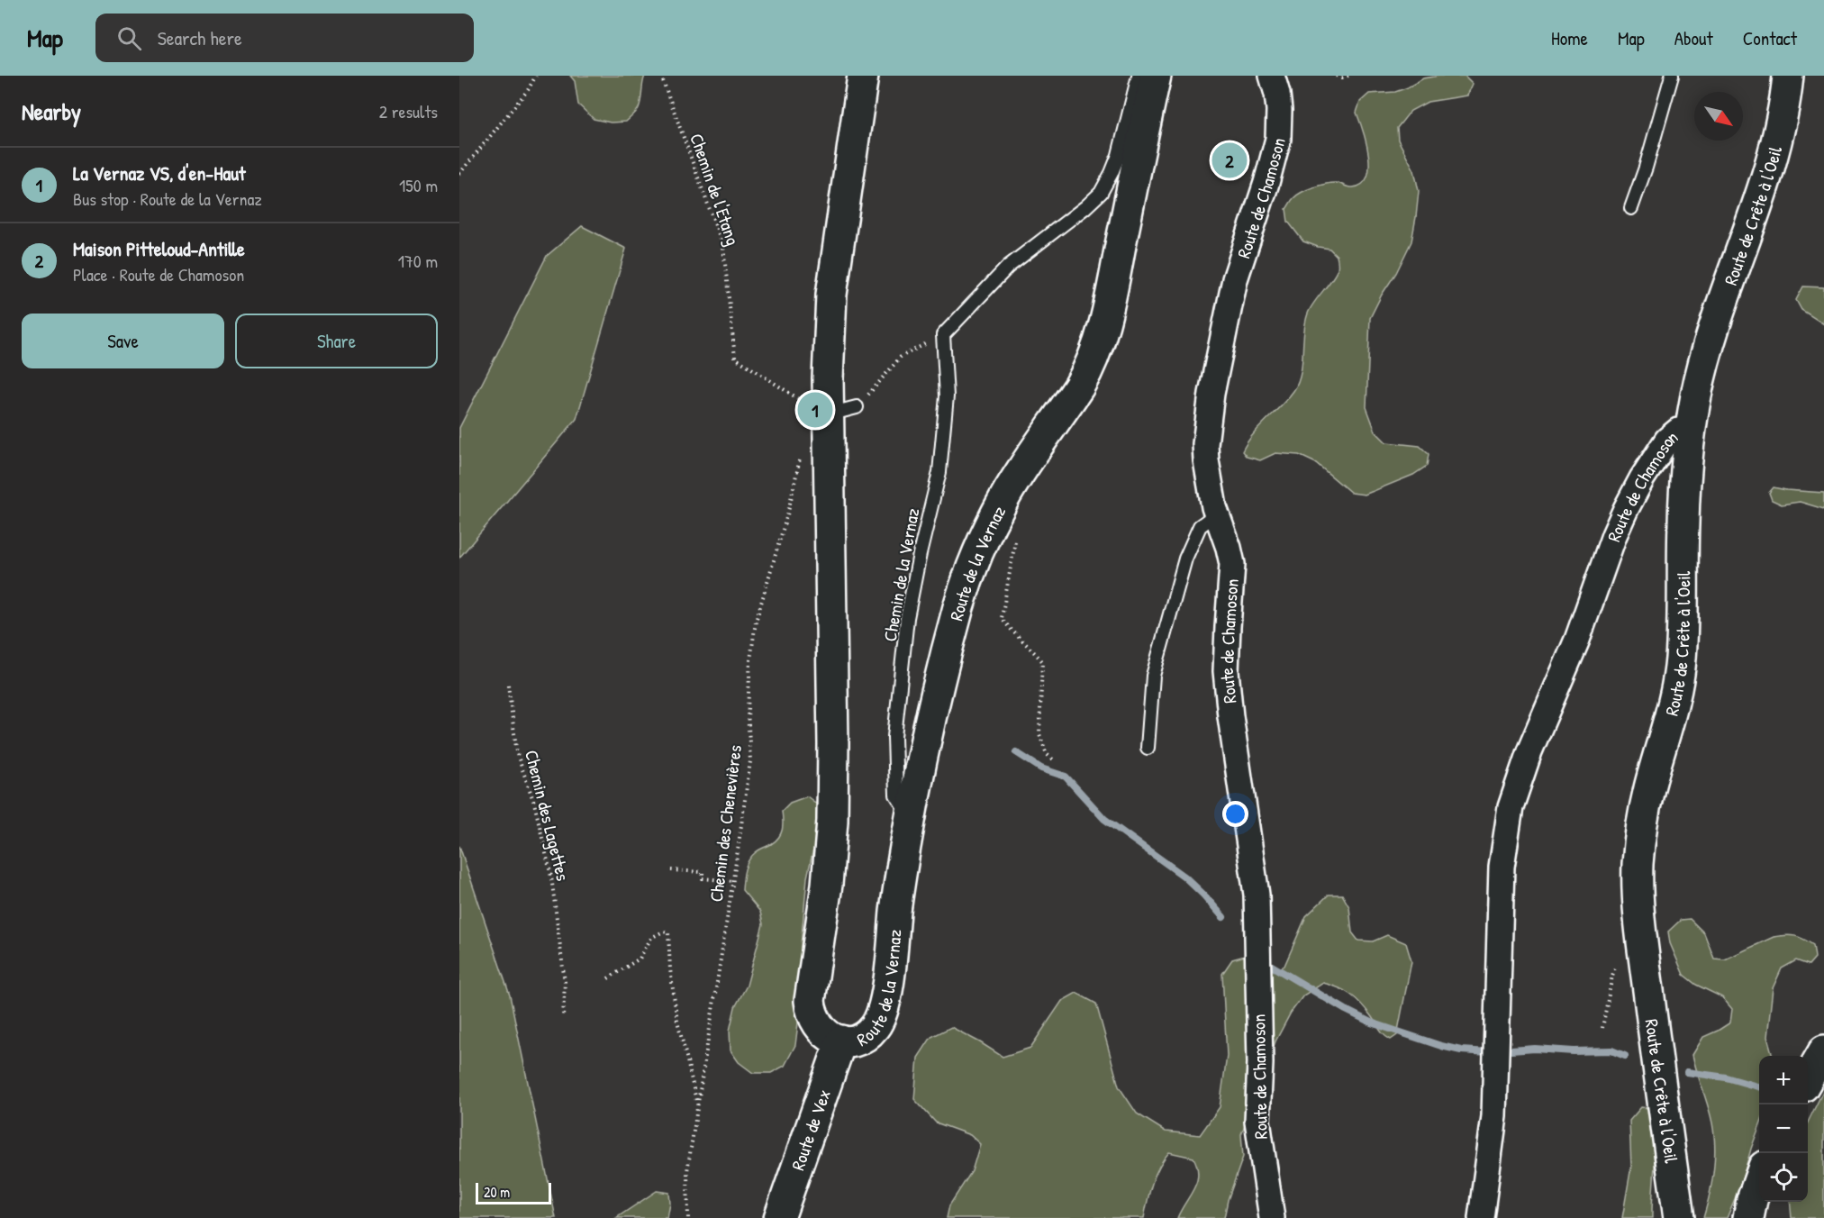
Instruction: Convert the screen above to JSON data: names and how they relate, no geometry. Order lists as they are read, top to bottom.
{
  "streets": {
    "street": [
      "Route de Chamoson",
      "Route de Crête à l'Oeil",
      "Route de la Vernaz",
      "Route de Vex"
    ],
    "lane": ["Chemin de la Vernaz"],
    "path": ["Chemin de l'Etang", "Chemin des Lagettes", "Chemin des Chenevières"]
  },
  "crossings": [
    ["Chemin de l'Etang", "Route de la Vernaz"],
    ["Route de Chamoson", "Route de Crête à l'Oeil"],
    ["Route de la Vernaz", "Chemin de la Vernaz"],
    ["Route de la Vernaz", "Route de Vex"]
  ],
  "scale_bar": "20 m",
  "north": "bottom right",
  "page": {
    "header": "Map",
    "search": "Search here",
    "nav": [
      "Home",
      "Map",
      "About",
      "Contact"
    ],
    "heading": ["Nearby", "2 results"],
    "pins": ["2", "1"],
    "list": [
      {
        "mark": "1",
        "name": "La Vernaz VS, d'en-Haut",
        "note": "Bus stop · Route de la Vernaz",
        "value": "150 m"
      },
      {
        "mark": "2",
        "name": "Maison Pitteloud-Antille",
        "note": "Place · Route de Chamoson",
        "value": "170 m"
      }
    ],
    "buttons": ["Save", "Share"],
    "map_buttons": ["+", "−"],
    "scale": "20 m"
  }
}
